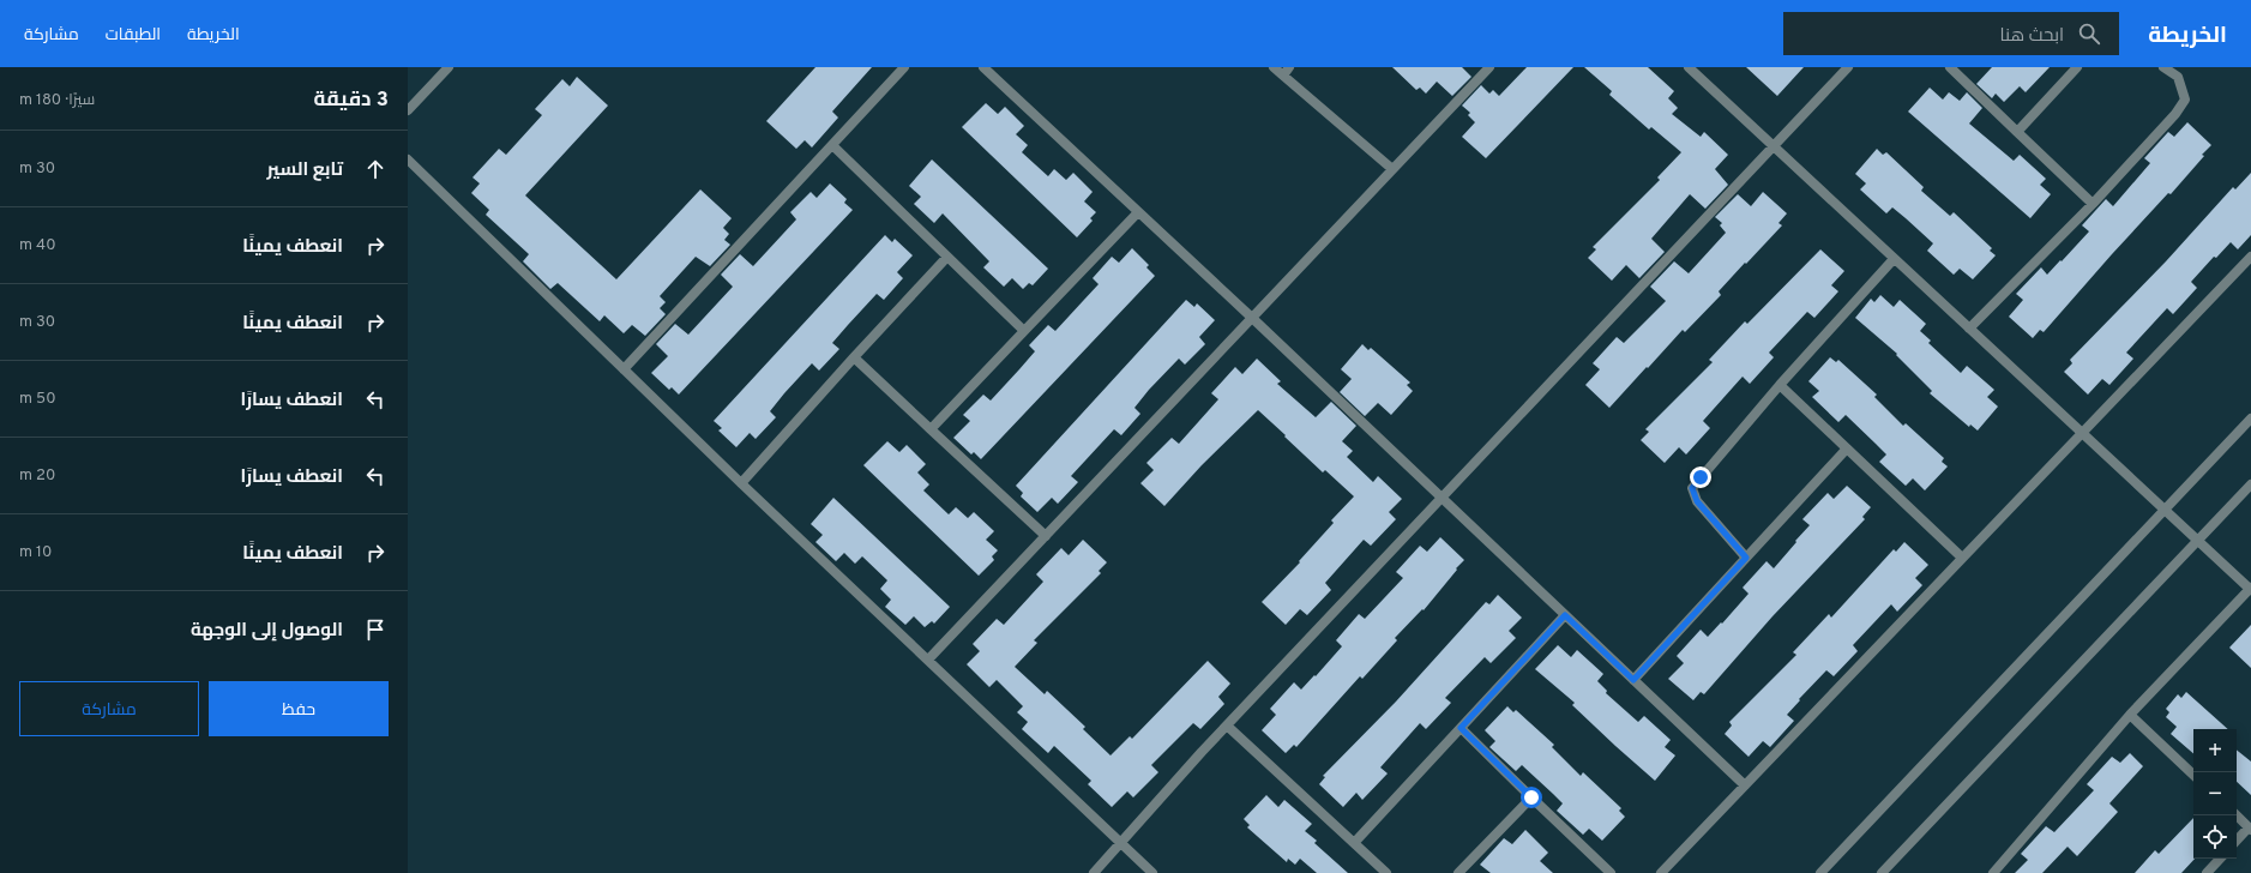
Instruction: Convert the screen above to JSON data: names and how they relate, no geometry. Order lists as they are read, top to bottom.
{
  "page": {
    "header": "الخريطة",
    "search": "ابحث هنا",
    "nav": ["الخريطة", "الطبقات", "مشاركة"],
    "heading": ["3 دقيقة", "سيرًا · 180 m"],
    "list": [
      ["تابع السير", "30 m"],
      ["انعطف يمينًا", "40 m"],
      ["انعطف يمينًا", "30 m"],
      ["انعطف يسارًا", "50 m"],
      ["انعطف يسارًا", "20 m"],
      ["انعطف يمينًا", "10 m"],
      "الوصول إلى الوجهة"
    ],
    "buttons": ["حفظ", "مشاركة"],
    "map_buttons": ["+", "−"]
  }
}
